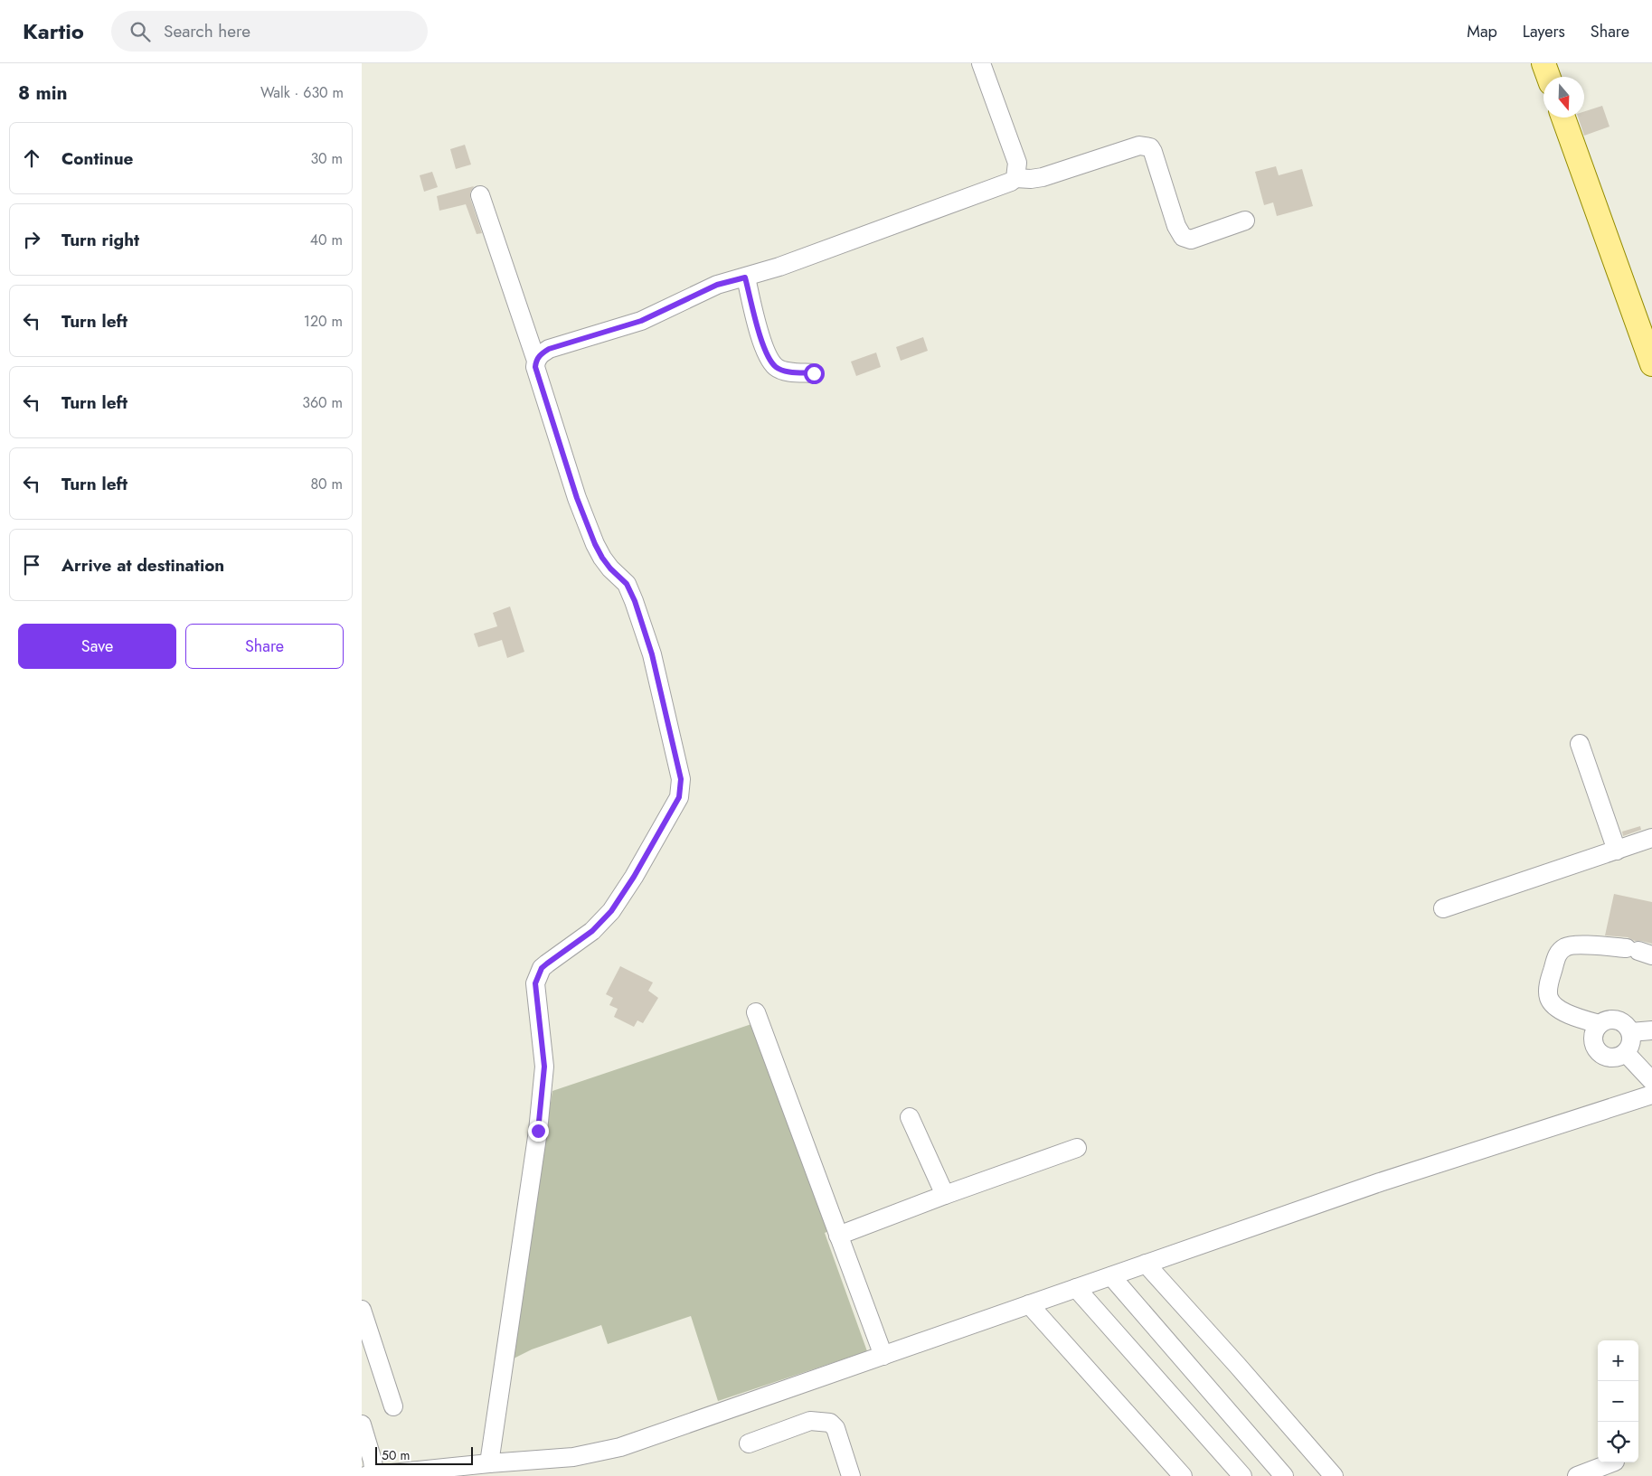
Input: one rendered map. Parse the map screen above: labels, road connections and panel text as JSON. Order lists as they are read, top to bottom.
{
  "scale_bar": "50 m",
  "north": "bottom",
  "page": {
    "header": "Kartio",
    "search": "Search here",
    "nav": ["Map", "Layers", "Share"],
    "heading": ["8 min", "Walk · 630 m"],
    "list": [
      ["Continue", "30 m"],
      ["Turn right", "40 m"],
      ["Turn left", "120 m"],
      ["Turn left", "360 m"],
      ["Turn left", "80 m"],
      "Arrive at destination"
    ],
    "buttons": ["Save", "Share"],
    "map_buttons": ["+", "−"],
    "scale": "50 m"
  }
}
